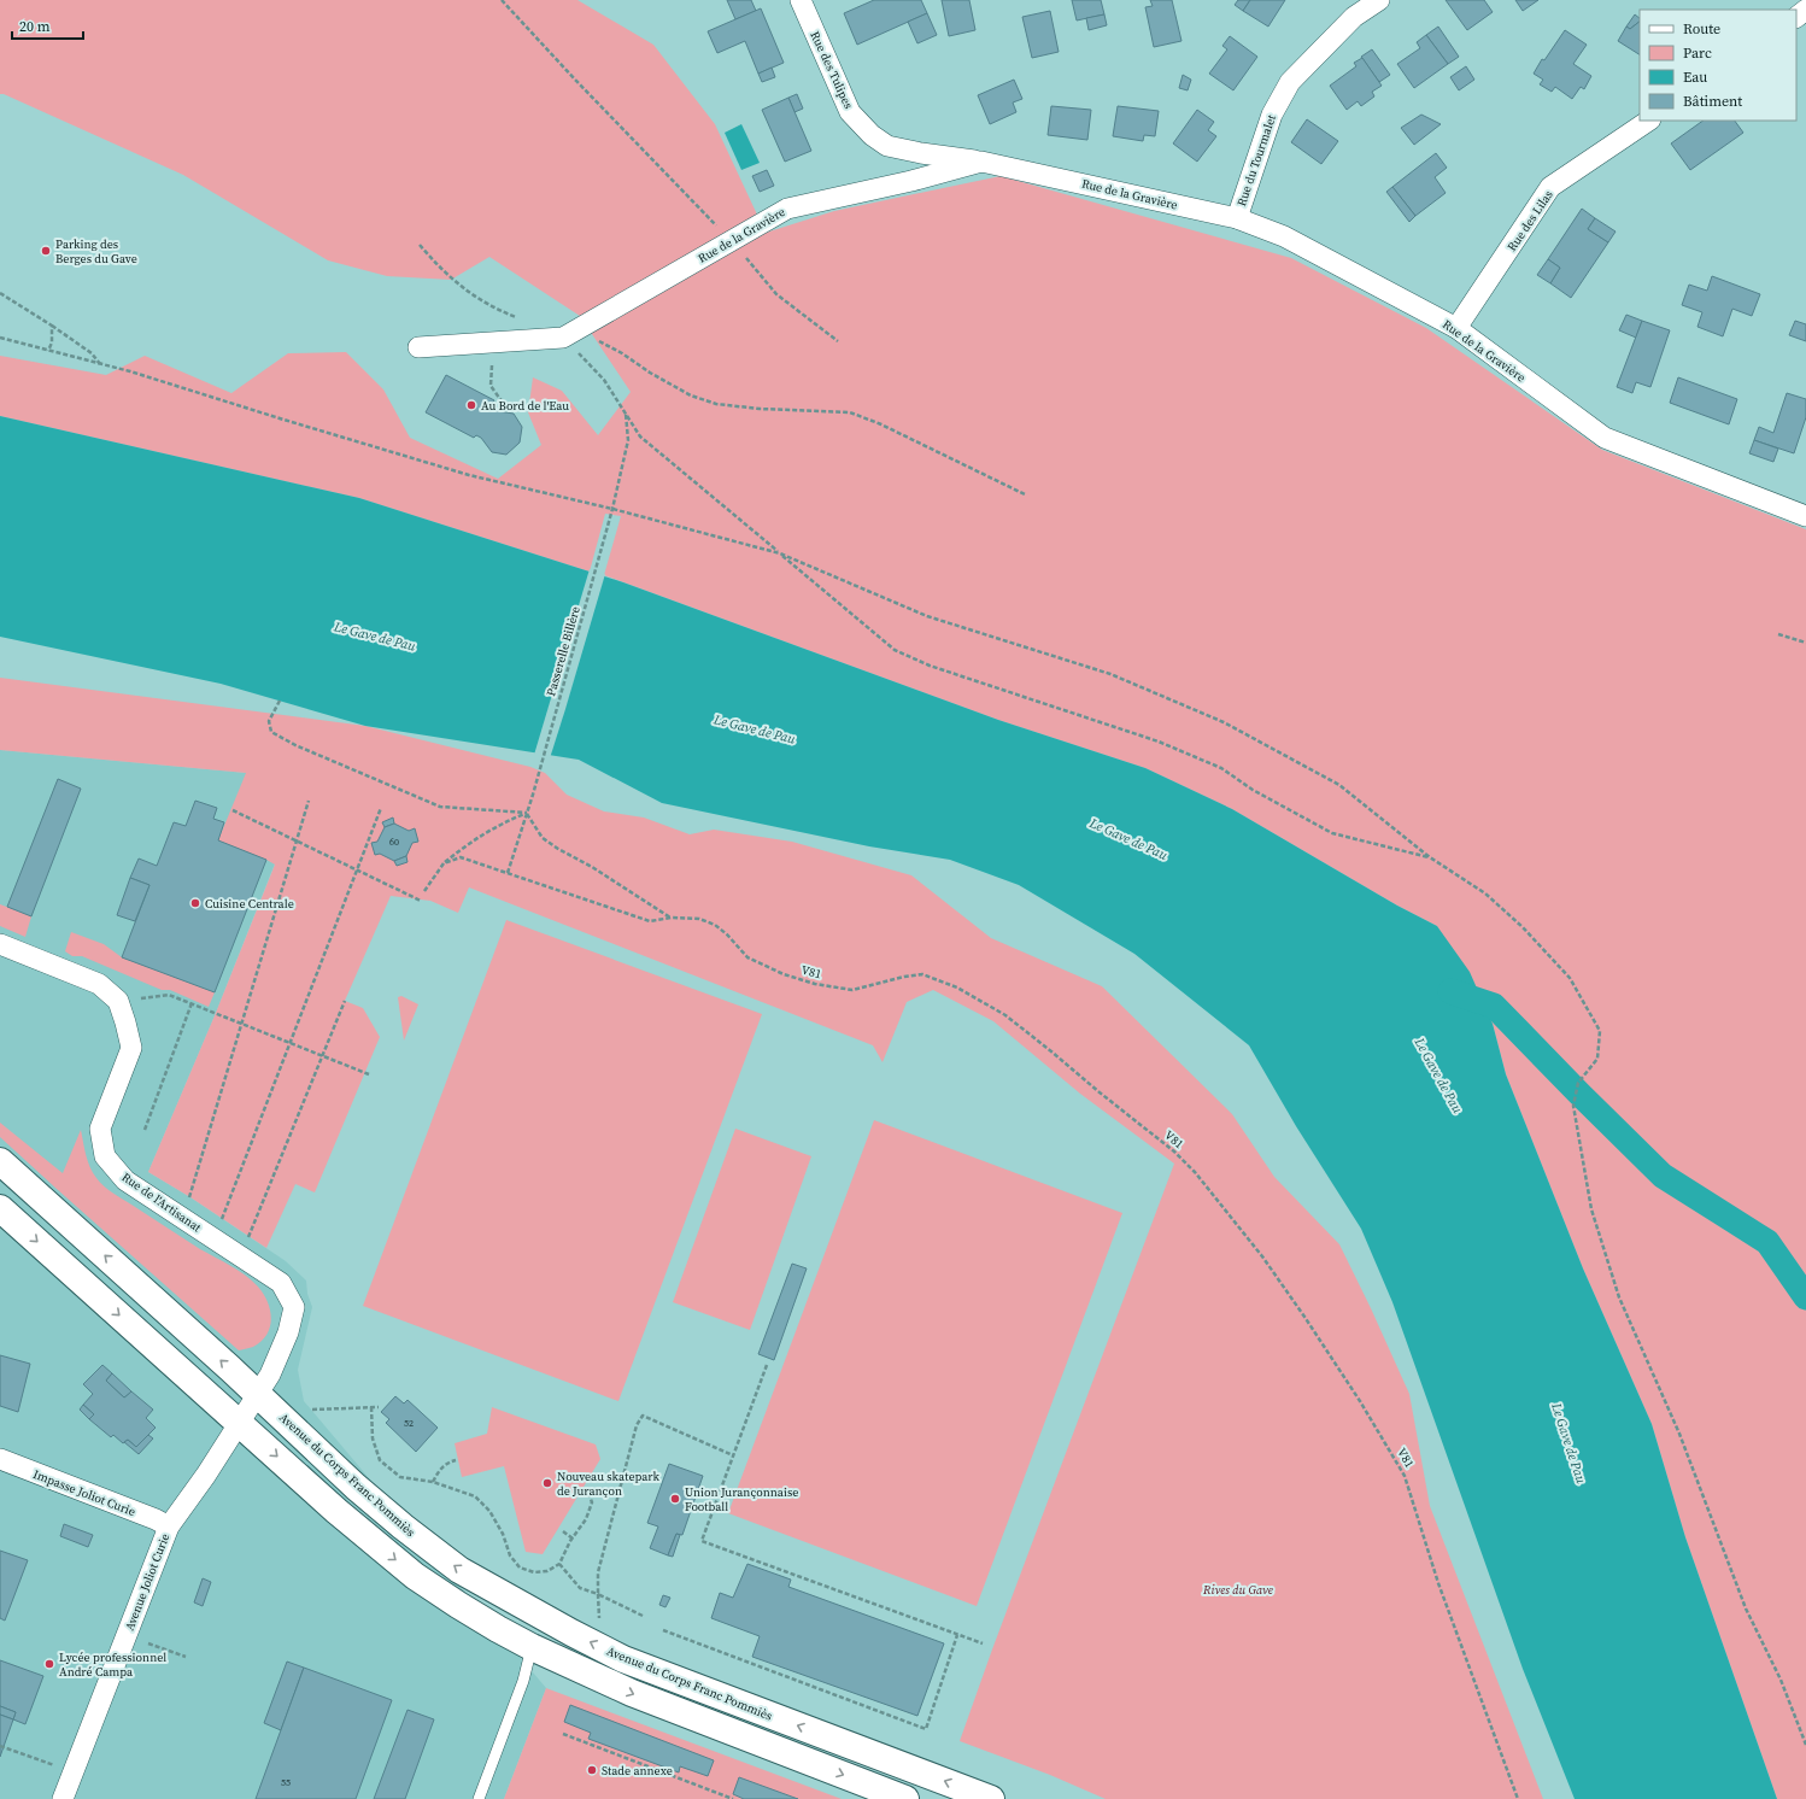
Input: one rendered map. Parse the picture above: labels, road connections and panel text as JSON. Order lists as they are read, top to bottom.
{
  "streets": {
    "main road": ["Avenue du Corps Franc Pommiès"],
    "street": [
      "Rue des Tulipes",
      "Rue du Tourmalet",
      "Rue de la Gravière",
      "Rue des Lilas",
      "Rue de l'Artisanat",
      "Impasse Joliot Curie",
      "Avenue Joliot Curie"
    ],
    "path": ["Passerelle Billère", "V81"]
  },
  "crossings": [
    ["Rue des Tulipes", "Rue de la Gravière"],
    ["Rue du Tourmalet", "Rue de la Gravière"],
    ["Rue de la Gravière", "Rue des Lilas"],
    ["Passerelle Billère", "V81"],
    ["Rue de l'Artisanat", "Avenue du Corps Franc Pommiès"],
    ["Rue de l'Artisanat", "Avenue Joliot Curie"],
    ["Avenue du Corps Franc Pommiès", "Avenue Joliot Curie"],
    ["Impasse Joliot Curie", "Avenue Joliot Curie"]
  ],
  "water": ["Le Gave de Pau"],
  "parks": ["Rives du Gave"],
  "places": [
    "Parking des Berges du Gave",
    "Au Bord de l'Eau",
    "Cuisine Centrale",
    "Nouveau skatepark de Jurançon",
    "Union Jurançonnaise Football",
    "Lycée professionnel André Campa",
    "Stade annexe"
  ],
  "house_numbers": ["60", "52", "55"],
  "legend": [
    "Route",
    "Parc",
    "Eau",
    "Bâtiment"
  ],
  "scale_bar": "20 m"
}
